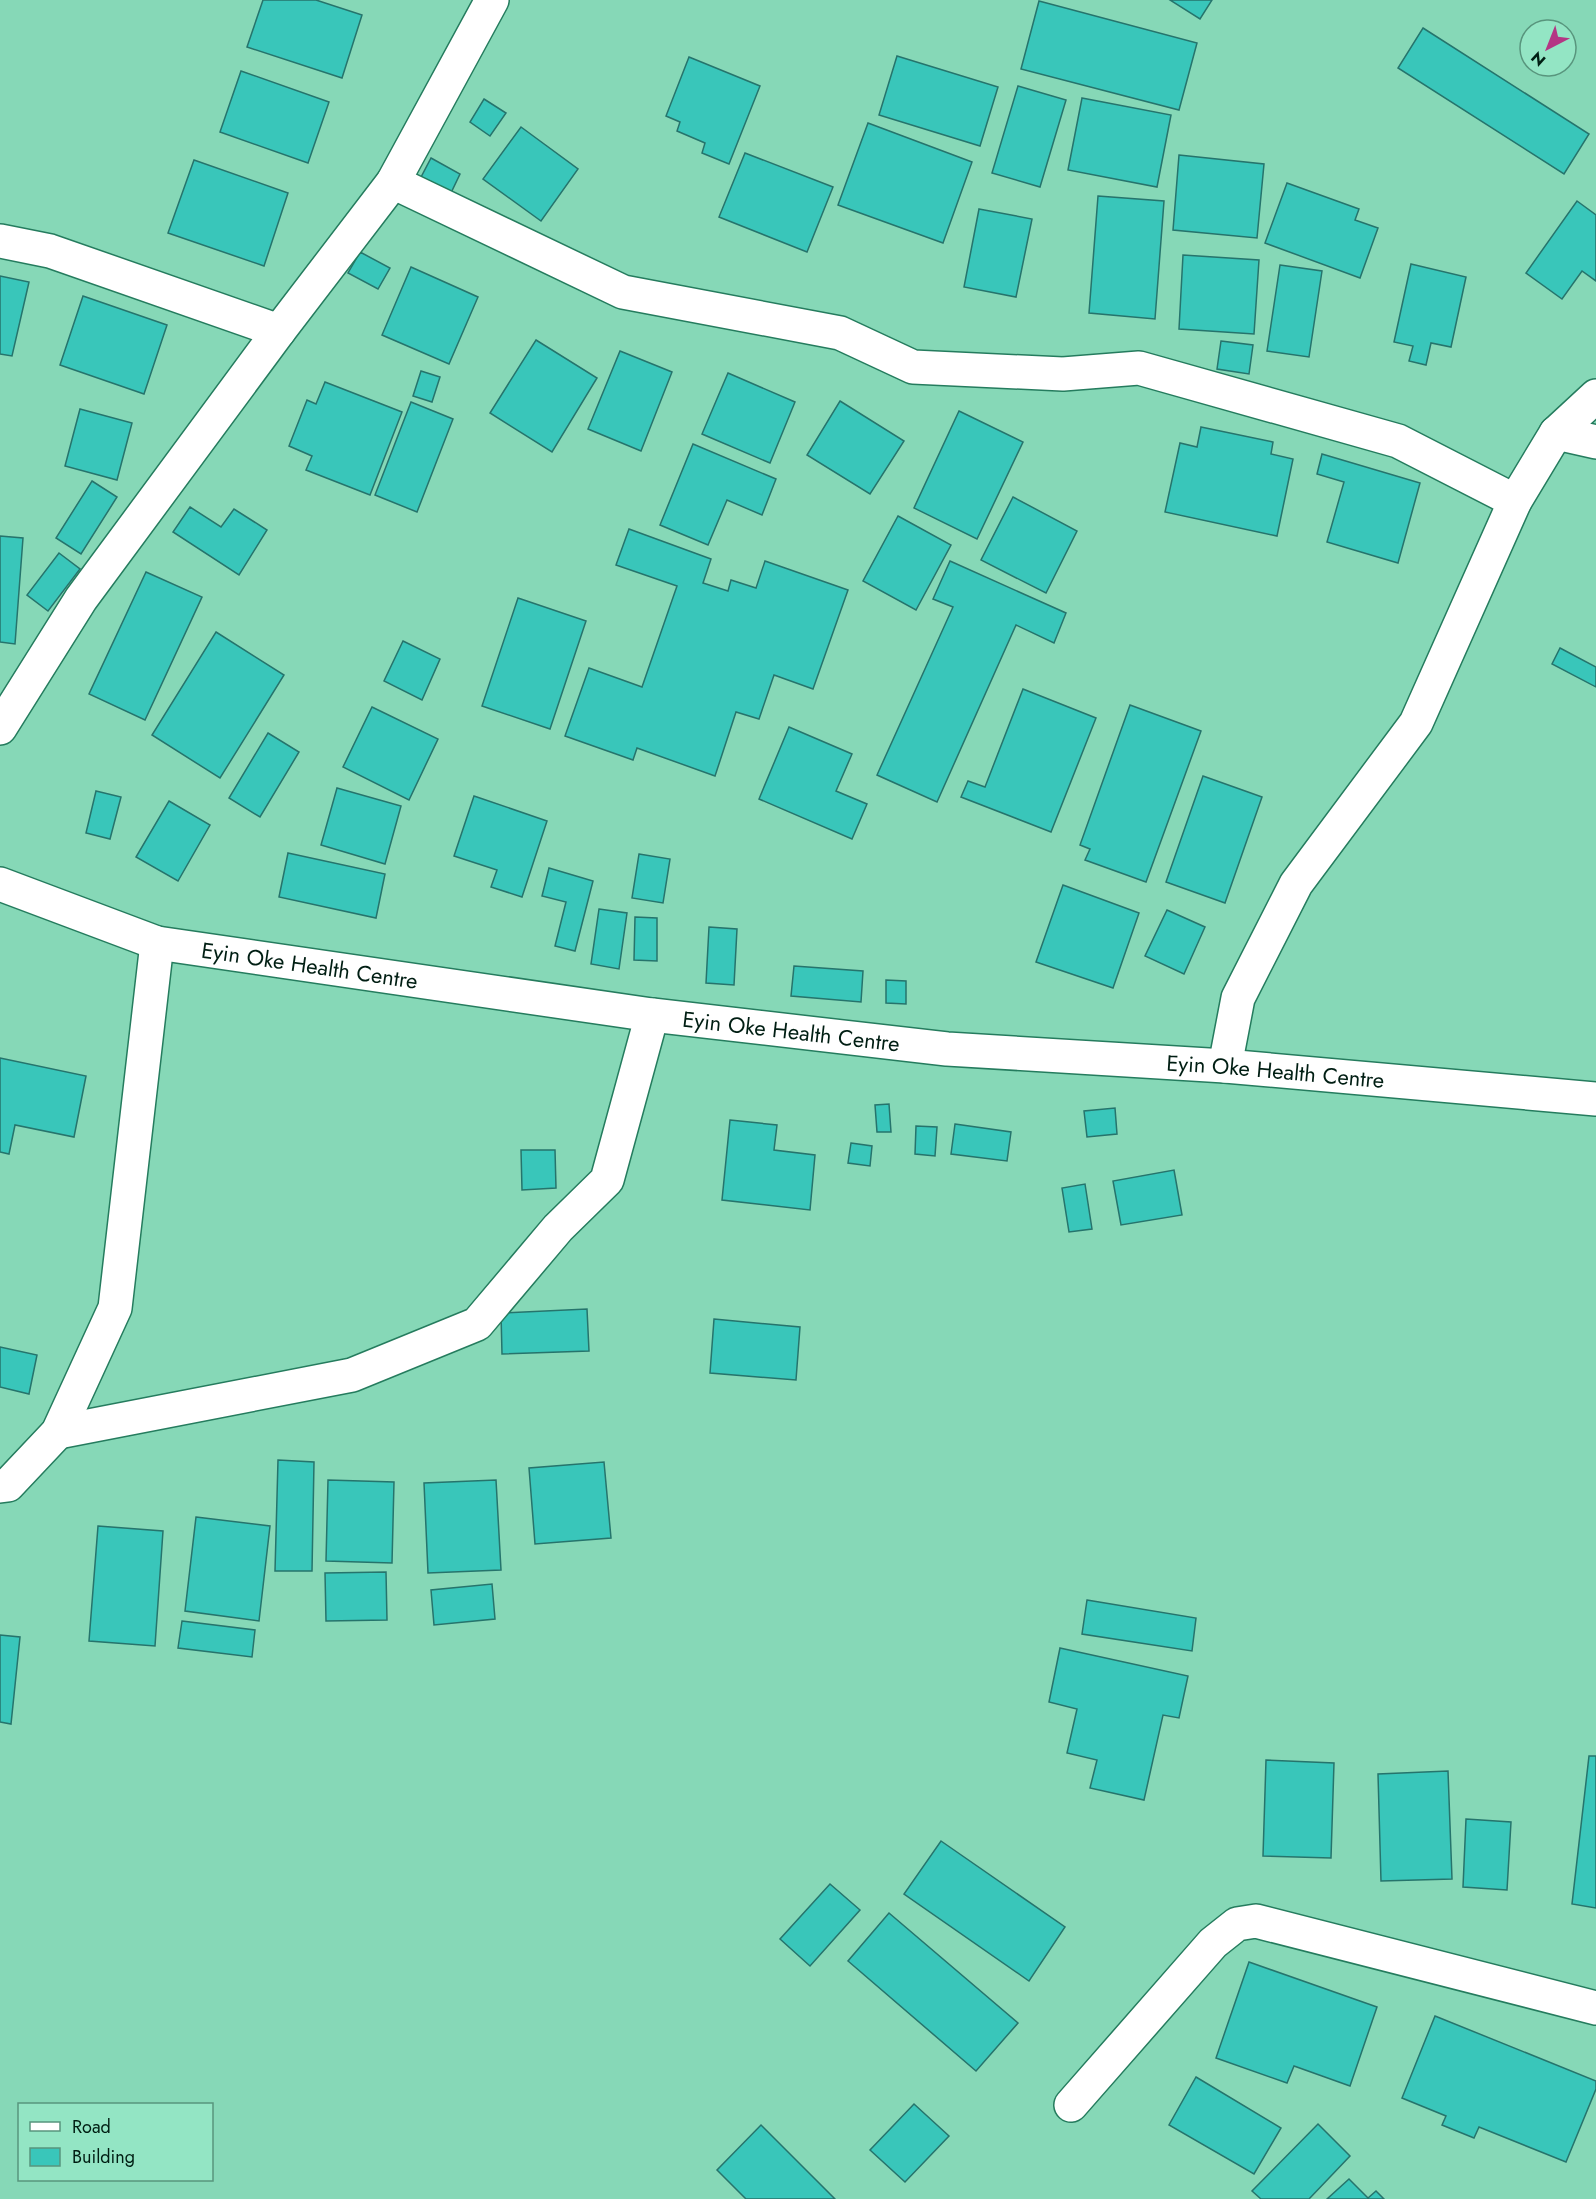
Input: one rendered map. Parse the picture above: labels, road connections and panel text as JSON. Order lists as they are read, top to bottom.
{
  "streets": {
    "street": ["Eyin Oke Health Centre"]
  },
  "legend": ["Road", "Building"],
  "north": "bottom left"
}
